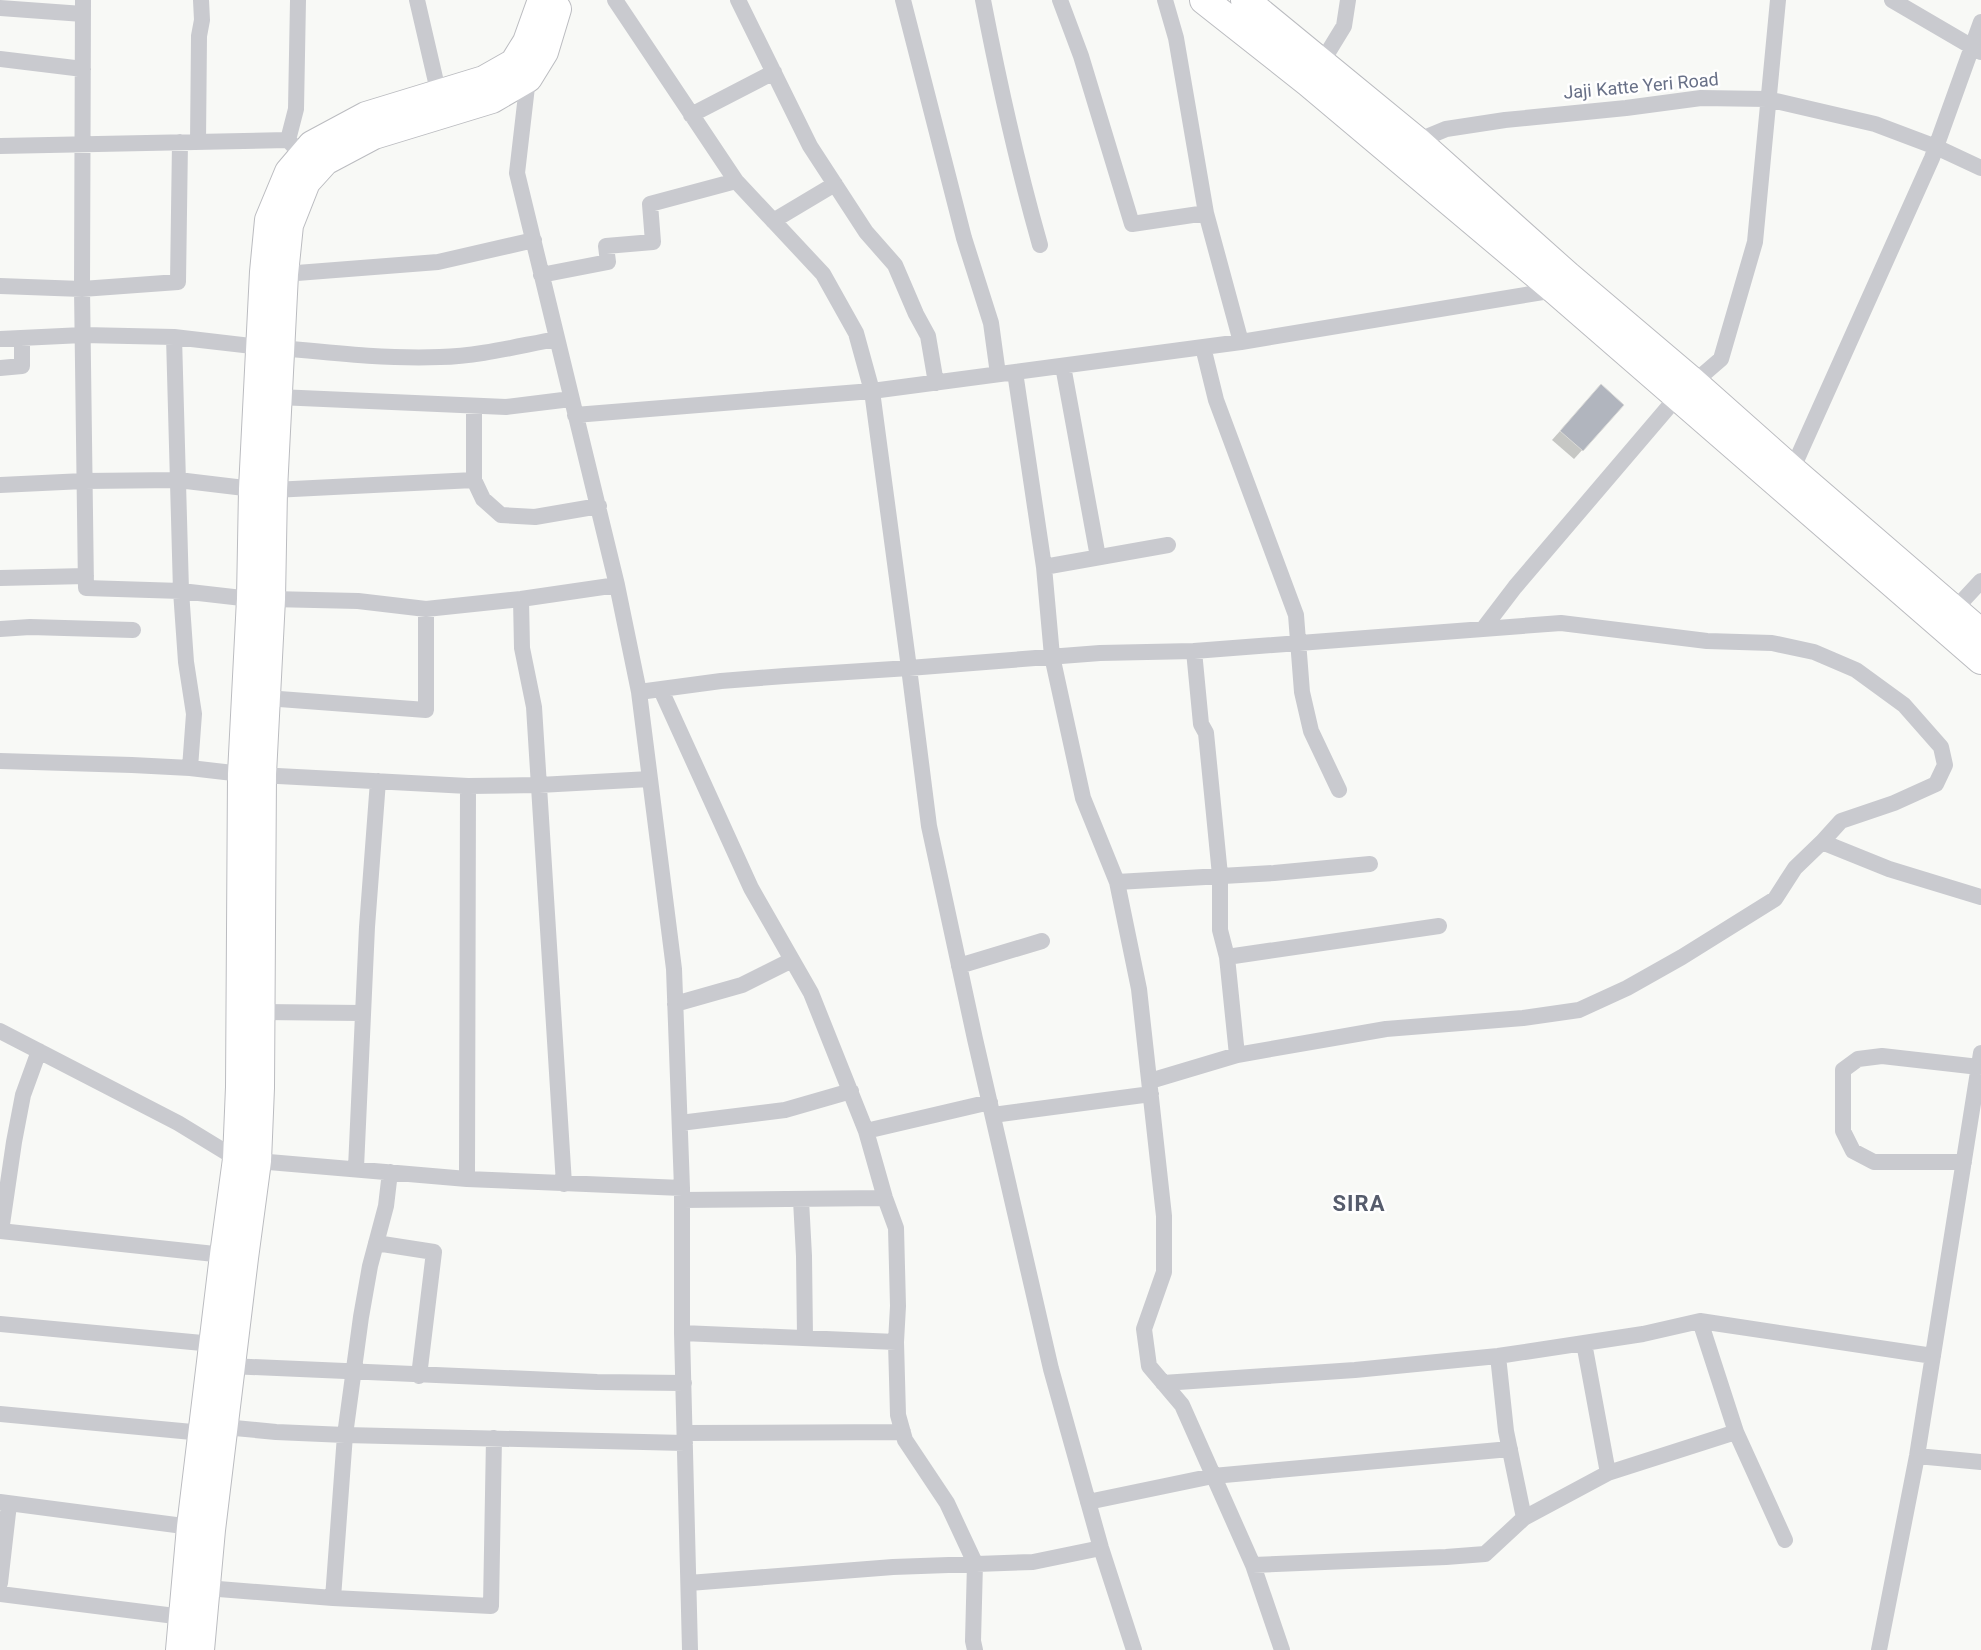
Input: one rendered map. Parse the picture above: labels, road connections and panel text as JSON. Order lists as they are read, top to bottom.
{
  "streets": {
    "street": ["Jaji Katte Yeri Road"]
  },
  "districts": ["SIRA"]
}
